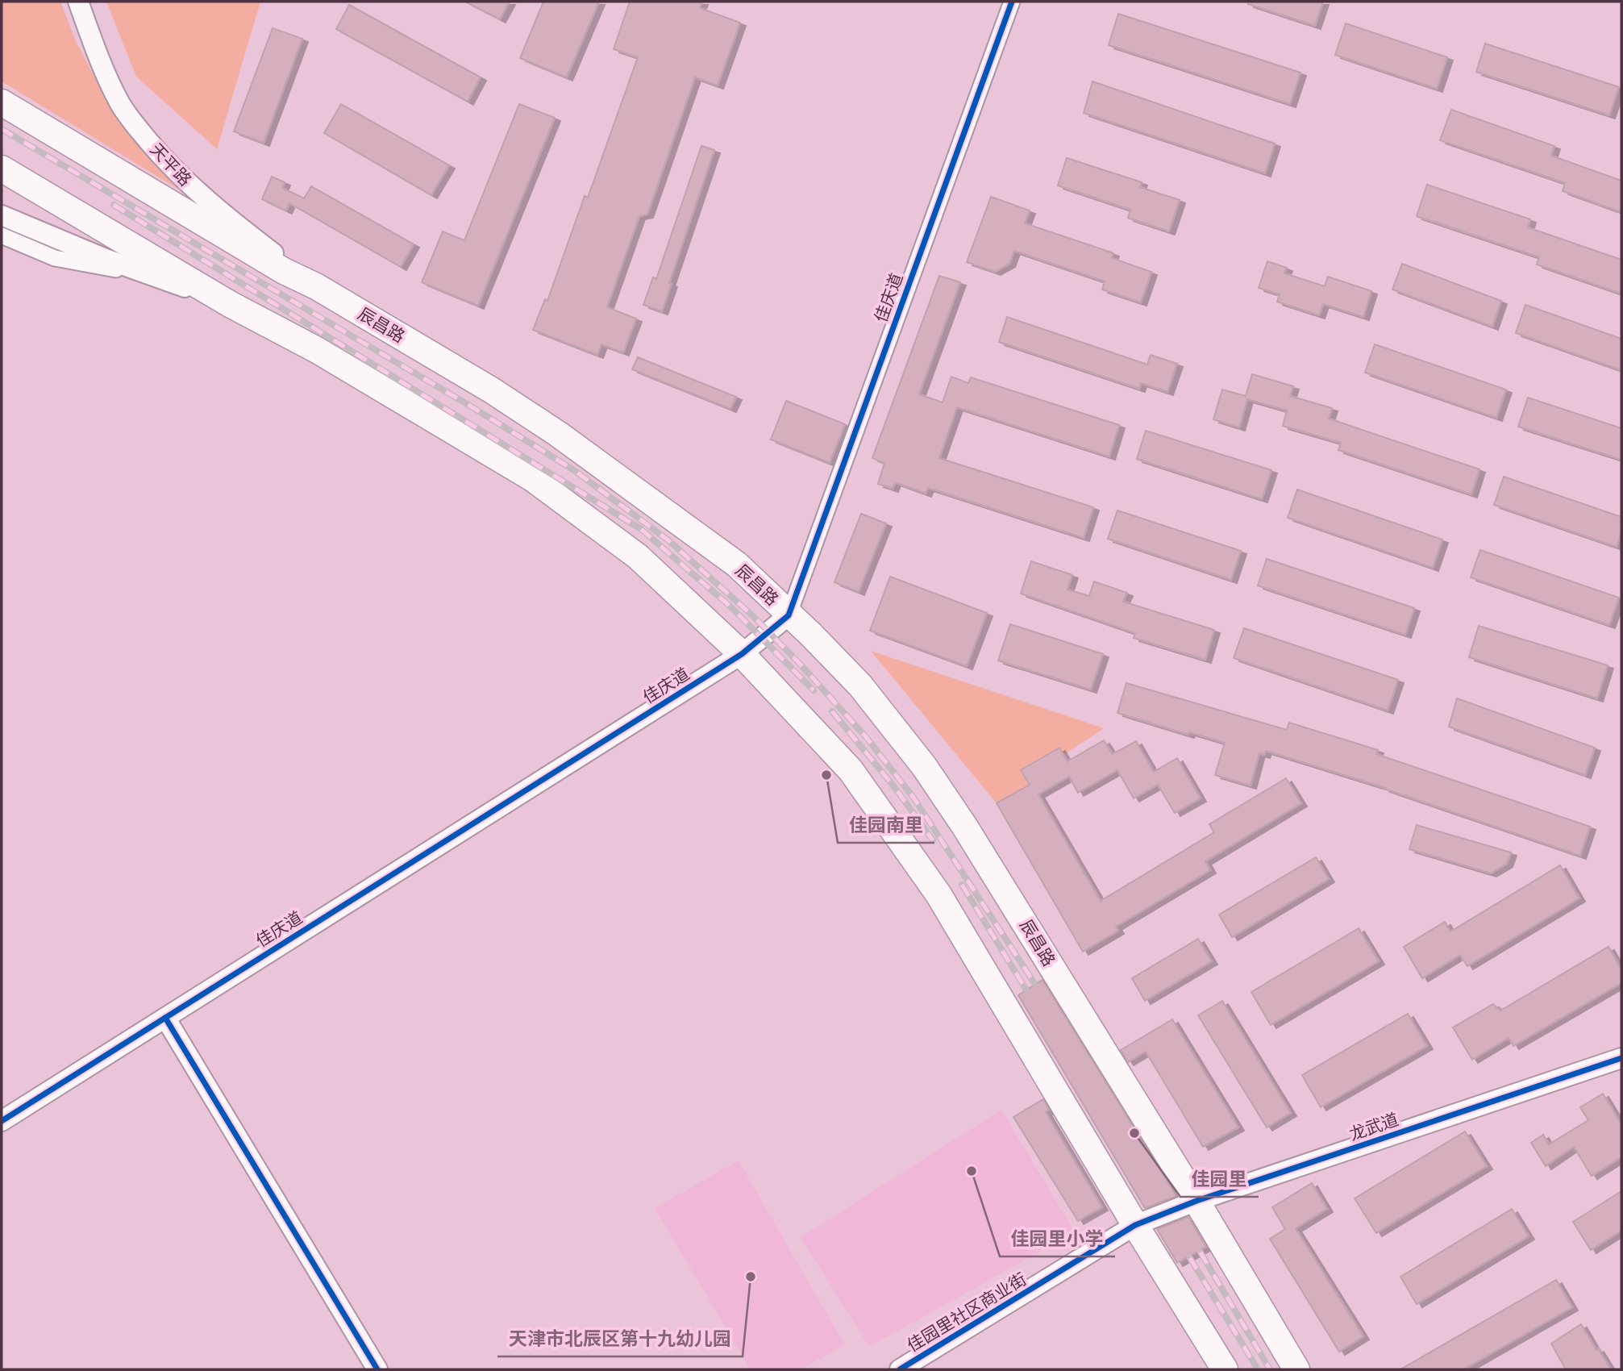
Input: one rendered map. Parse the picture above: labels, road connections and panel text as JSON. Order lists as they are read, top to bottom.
{
  "streets": {
    "main road": ["辰昌路"],
    "street": [
      "天平路",
      "佳庆道",
      "龙武道",
      "佳园里社区商业街"
    ]
  },
  "crossings": [
    ["天平路", "辰昌路"],
    ["佳庆道", "辰昌路"],
    ["辰昌路", "龙武道"],
    ["龙武道", "佳园里社区商业街"]
  ],
  "places": [
    "佳园南里",
    "佳园里",
    "佳园里小学",
    "天津市北辰区第十九幼儿园"
  ]
}
